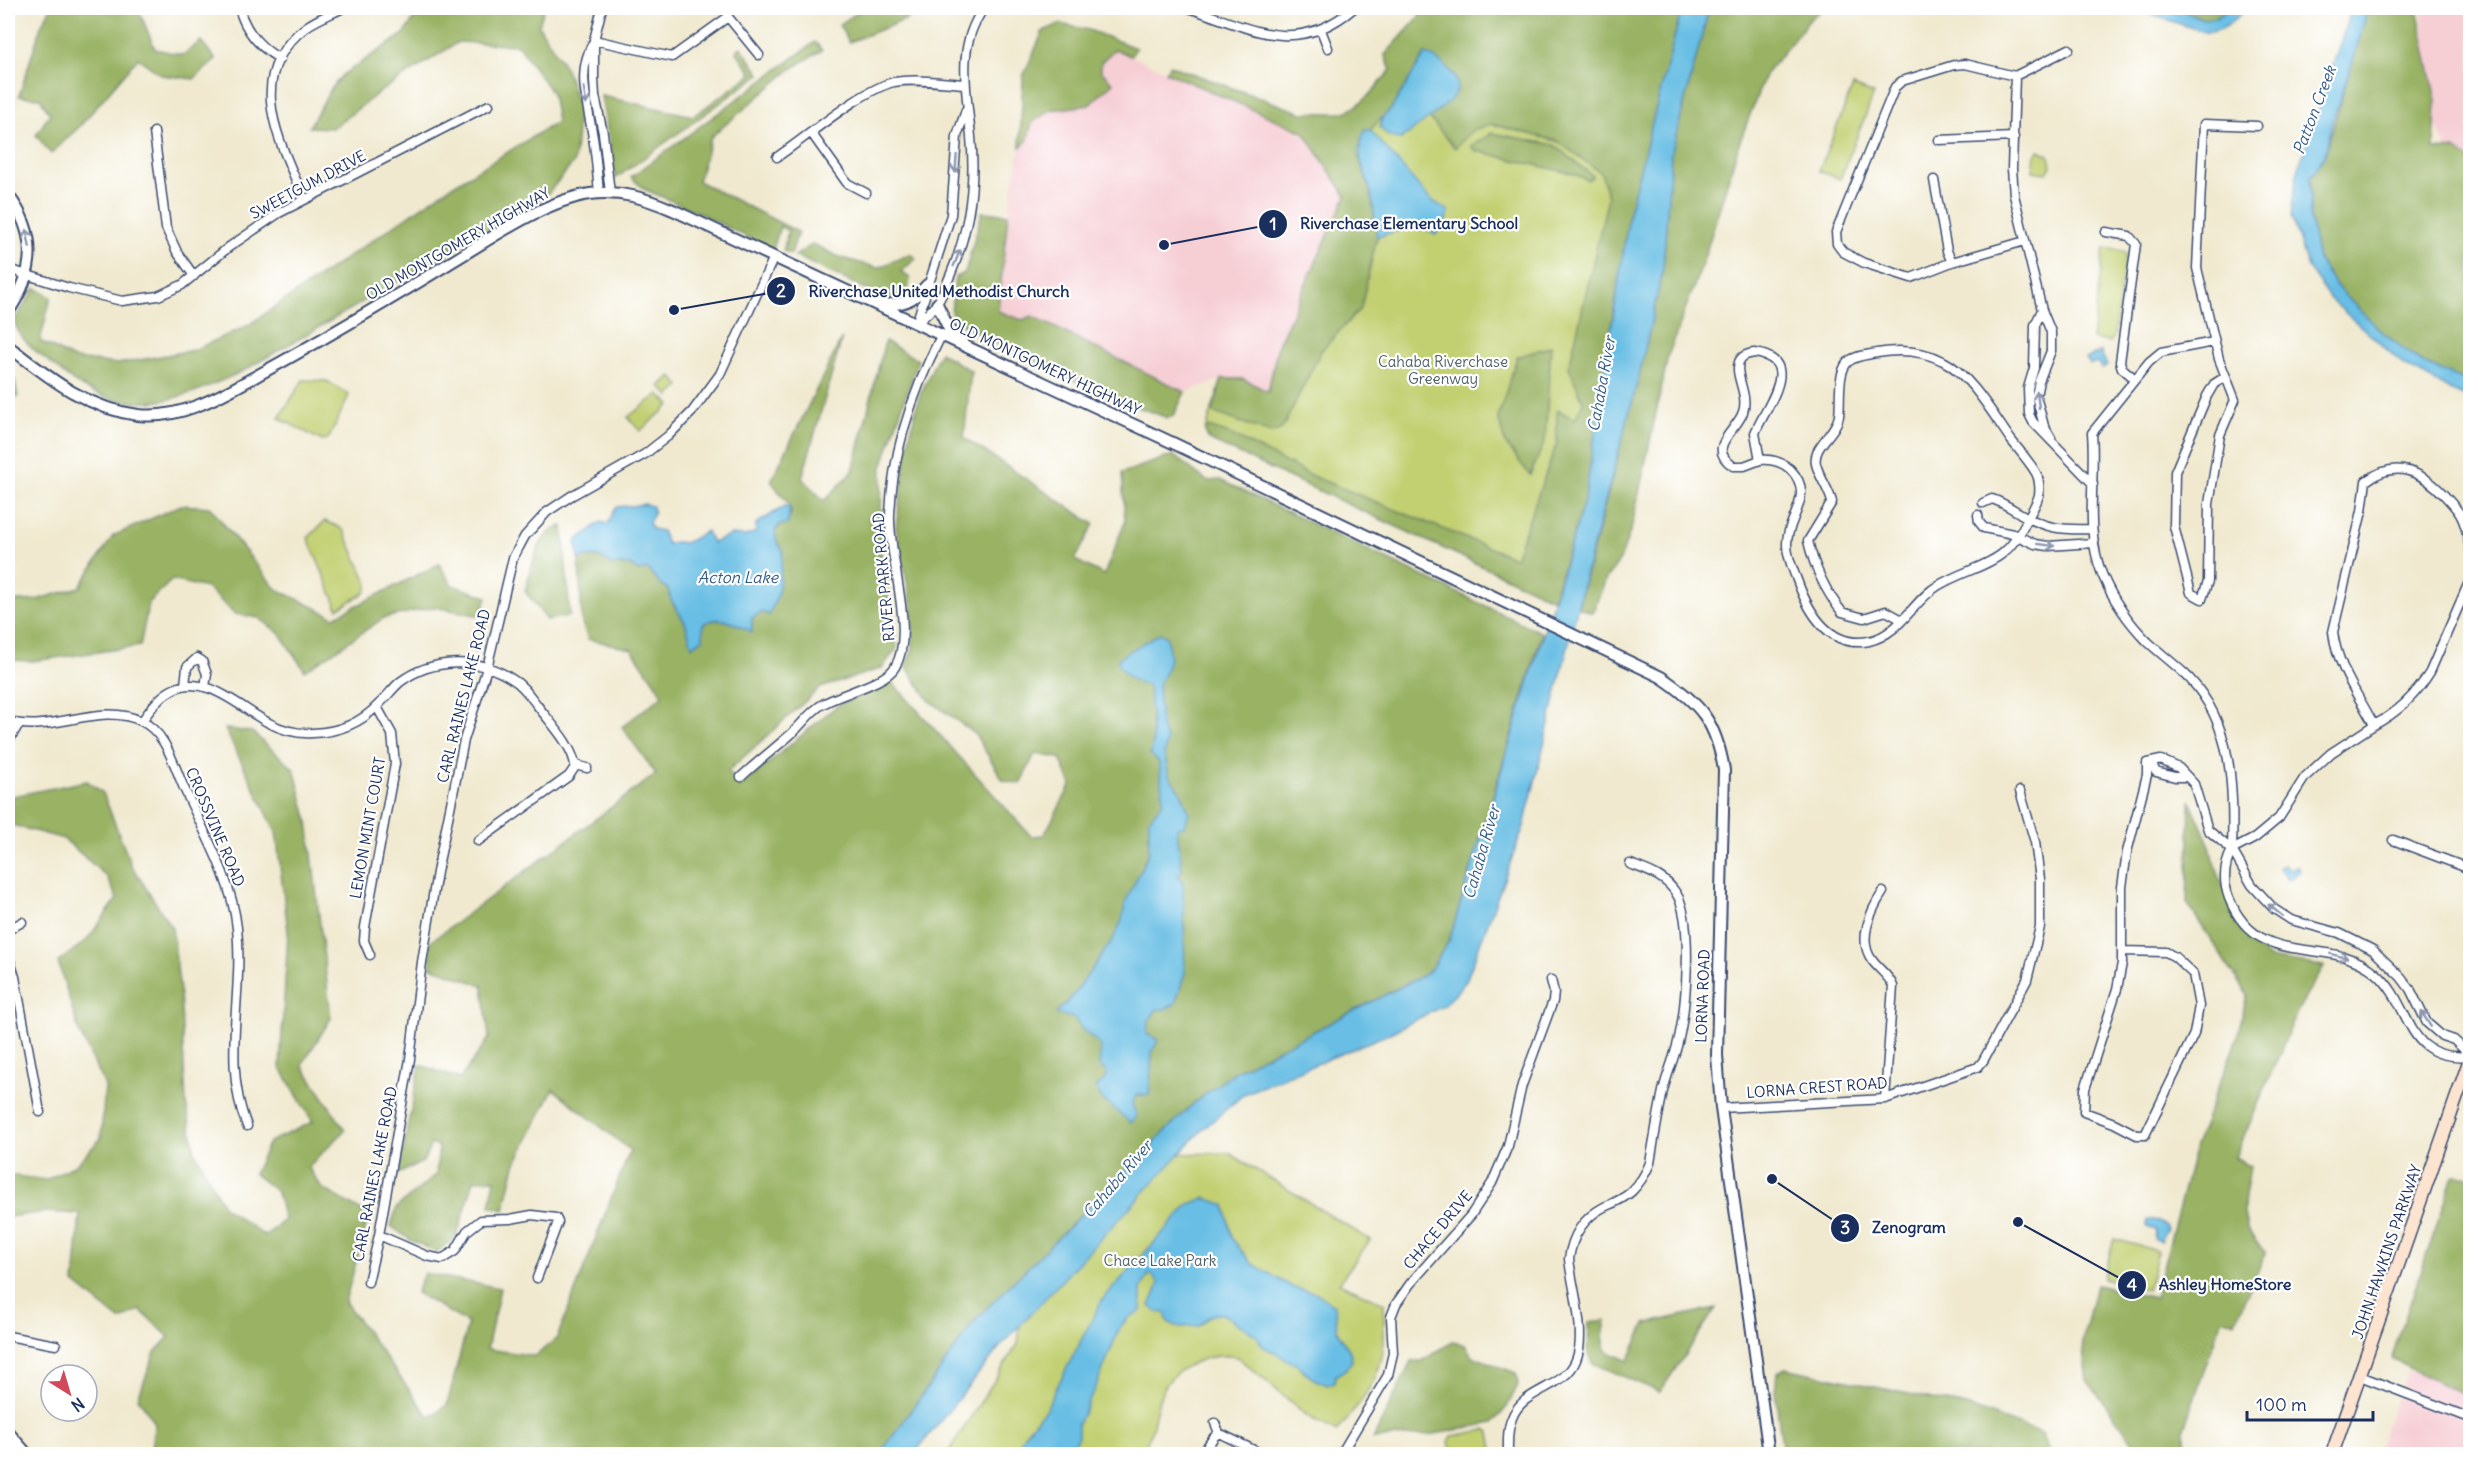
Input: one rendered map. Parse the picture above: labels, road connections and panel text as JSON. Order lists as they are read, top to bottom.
{
  "streets": {
    "main road": ["JOHN HAWKINS PARKWAY"],
    "street": [
      "SWEETGUM DRIVE",
      "OLD MONTGOMERY HIGHWAY",
      "RIVER PARK ROAD",
      "CARL RAINES LAKE ROAD",
      "CROSSVINE ROAD",
      "LEMON MINT COURT",
      "LORNA ROAD",
      "LORNA CREST ROAD",
      "CHACE DRIVE"
    ]
  },
  "crossings": [
    ["OLD MONTGOMERY HIGHWAY", "RIVER PARK ROAD"],
    ["OLD MONTGOMERY HIGHWAY", "CARL RAINES LAKE ROAD"],
    ["OLD MONTGOMERY HIGHWAY", "LORNA ROAD"],
    ["LORNA ROAD", "LORNA CREST ROAD"]
  ],
  "water": ["Patton Creek", "Cahaba River", "Acton Lake"],
  "parks": ["Cahaba Riverchase Greenway", "Chace Lake Park"],
  "places": [
    "Riverchase Elementary School",
    "Riverchase United Methodist Church",
    "Zenogram",
    "Ashley HomeStore"
  ],
  "scale_bar": "100 m",
  "north": "bottom right"
}
